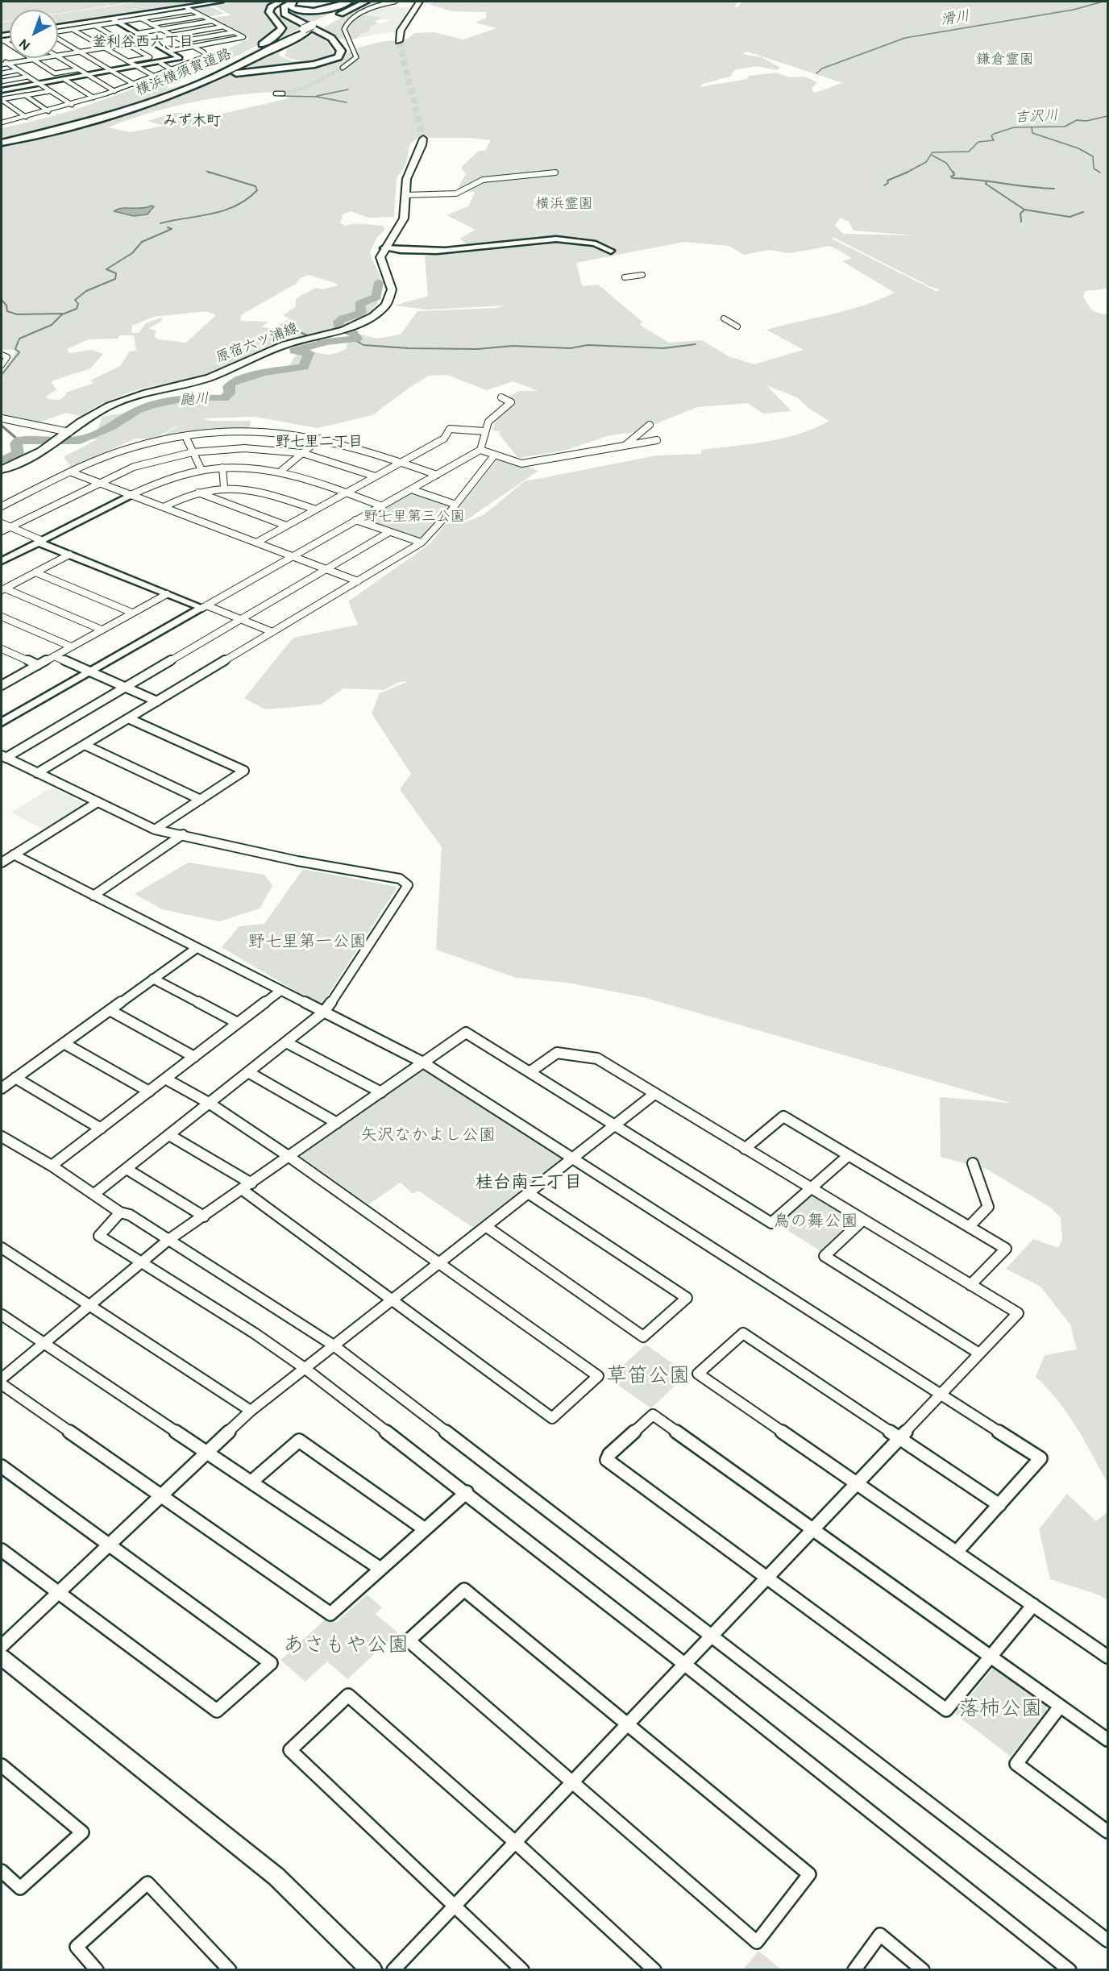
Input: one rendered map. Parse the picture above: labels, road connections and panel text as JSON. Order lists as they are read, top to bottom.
{
  "streets": {
    "highway": ["横浜横須賀道路"],
    "main road": ["原宿六ツ浦線"]
  },
  "districts": [
    "釜利谷西六丁目",
    "みず木町",
    "野七里二丁目",
    "桂台南二丁目"
  ],
  "water": ["滑川", "吉沢川", "鼬川"],
  "parks": [
    "鎌倉霊園",
    "横浜霊園",
    "野七里第三公園",
    "野七里第一公園",
    "矢沢なかよし公園",
    "鳥の舞公園",
    "草笛公園",
    "あさもや公園",
    "落柿公園"
  ],
  "north": "bottom left"
}
